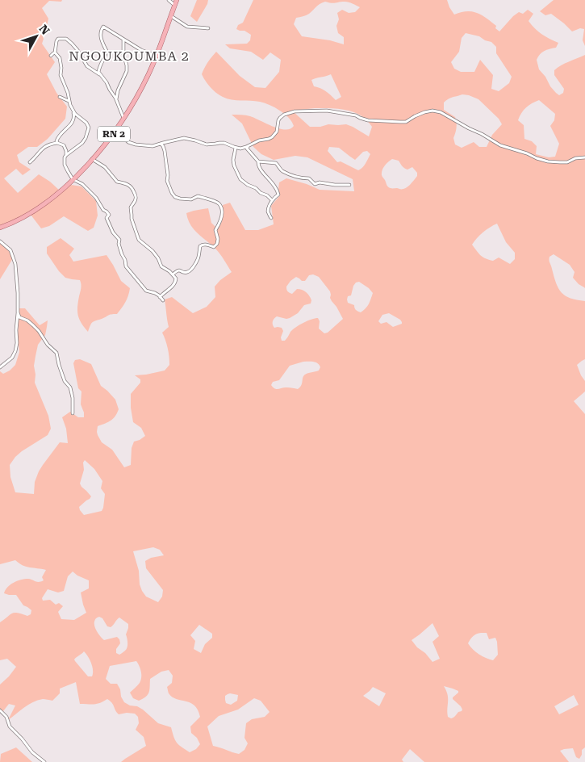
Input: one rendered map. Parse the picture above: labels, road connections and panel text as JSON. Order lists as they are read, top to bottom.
{
  "streets": {
    "main road": ["RN 2"]
  },
  "districts": ["NGOUKOUMBA 2"],
  "north": "top right"
}
